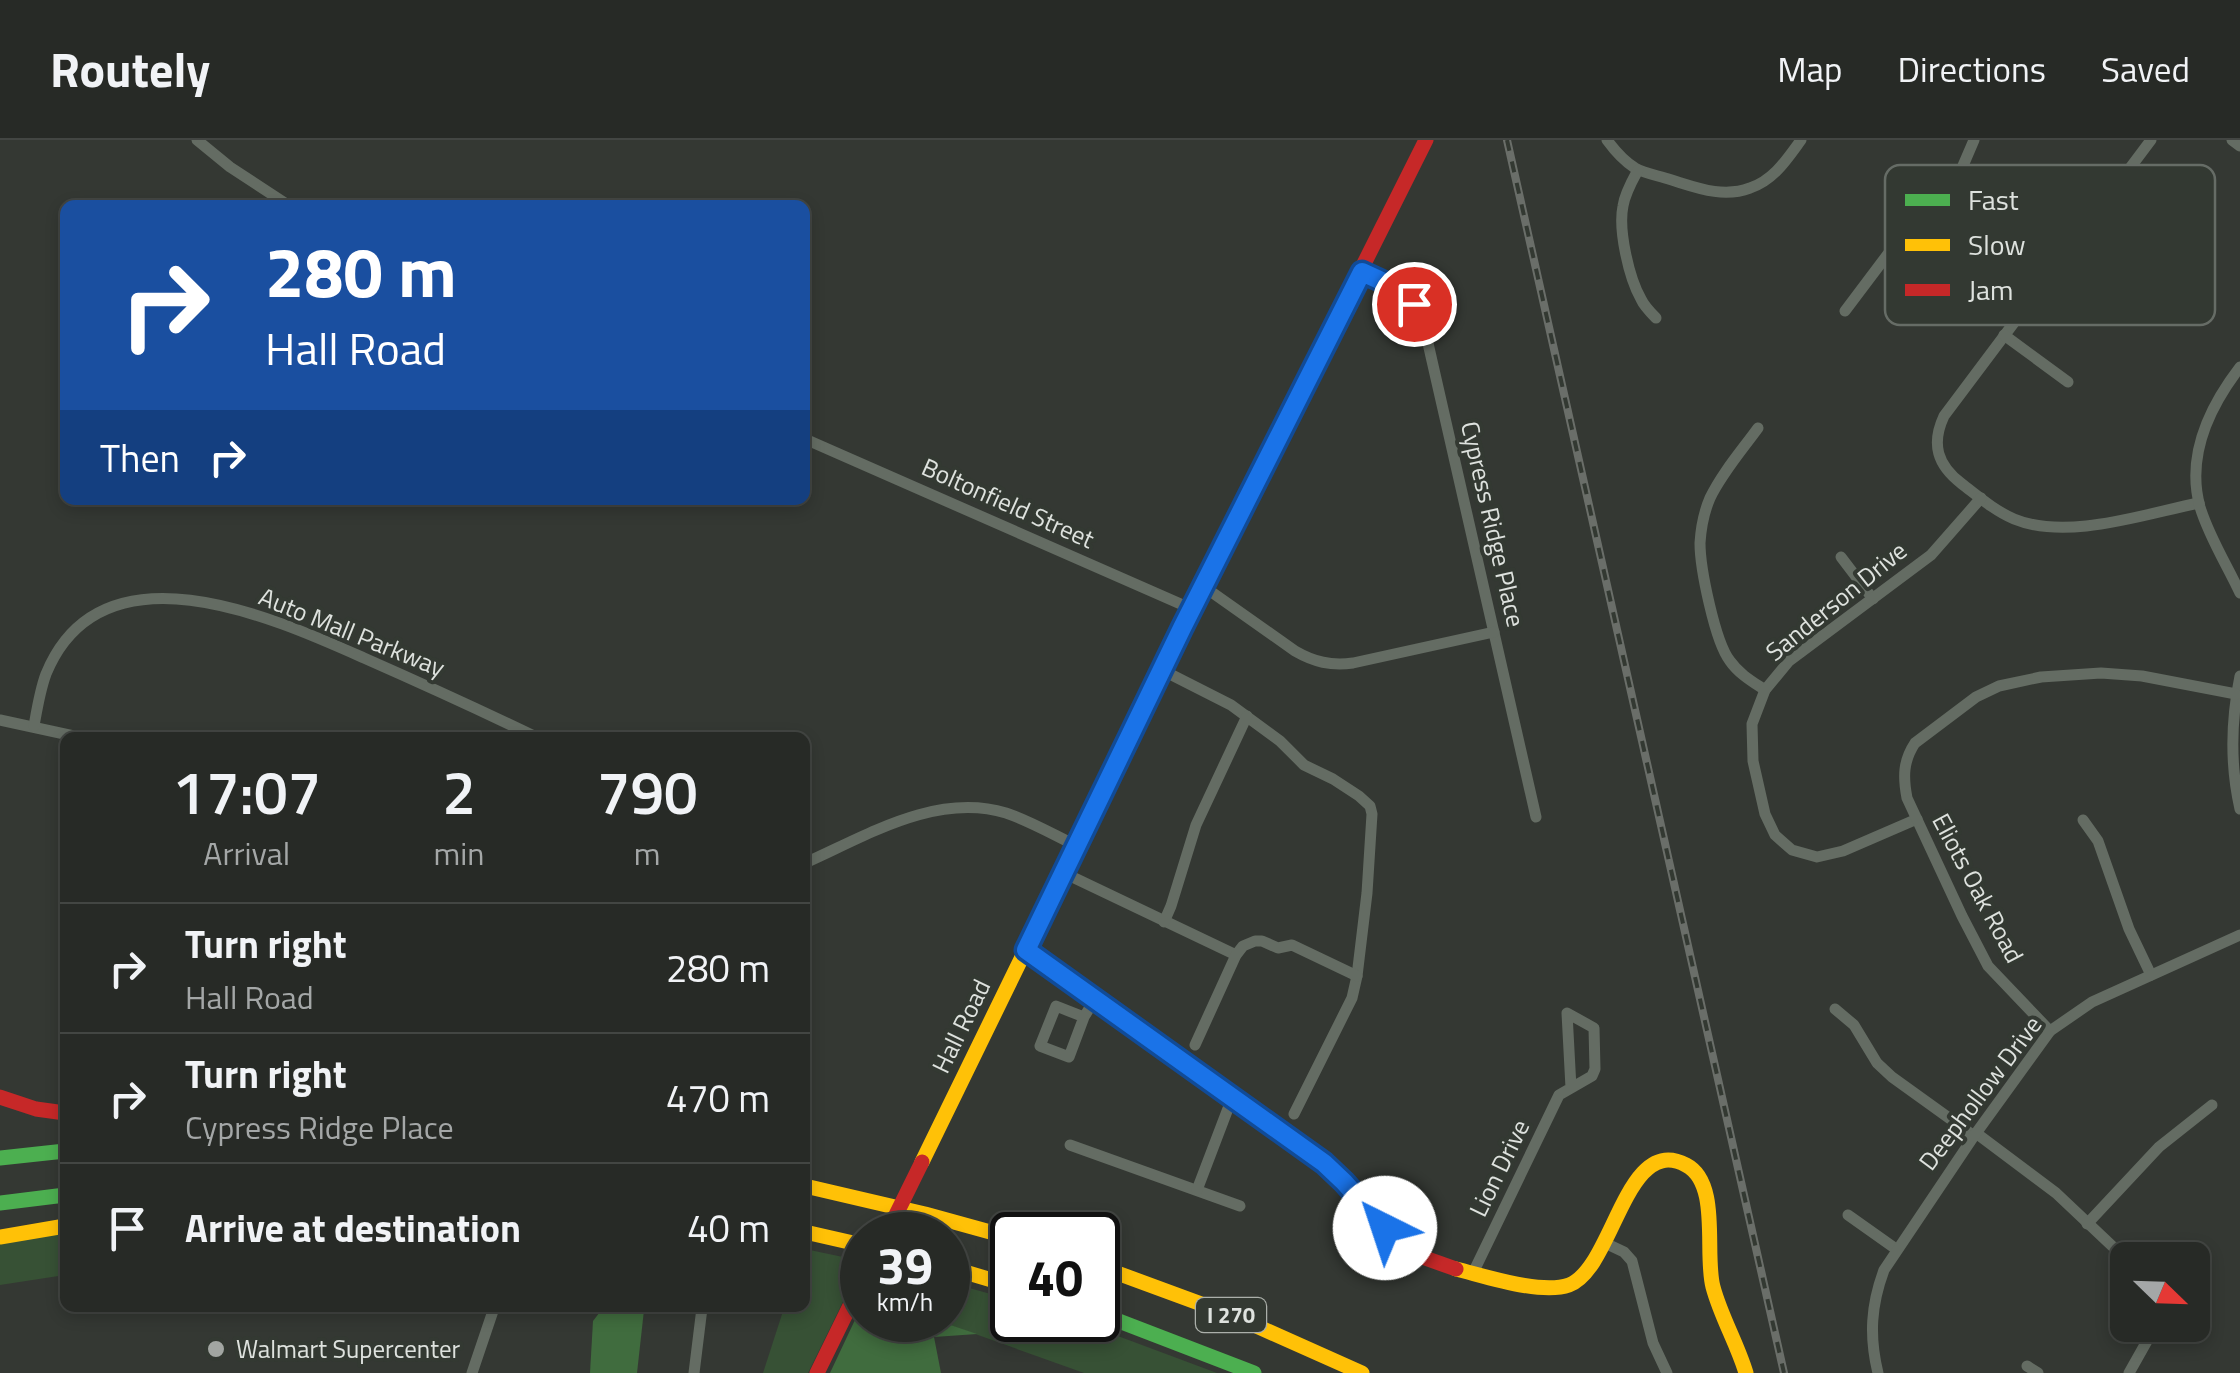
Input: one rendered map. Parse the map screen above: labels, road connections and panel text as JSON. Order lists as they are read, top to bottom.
{
  "streets": {
    "main road": ["Hall Road", "I 270"],
    "street": [
      "Boltonfield Street",
      "Cypress Ridge Place",
      "Sanderson Drive",
      "Auto Mall Parkway",
      "Eliots Oak Road",
      "Deephollow Drive",
      "Lion Drive"
    ]
  },
  "crossings": [
    ["Boltonfield Street", "Hall Road"],
    ["Cypress Ridge Place", "Hall Road"],
    ["Sanderson Drive", "Eliots Oak Road"],
    ["Eliots Oak Road", "Deephollow Drive"]
  ],
  "places": ["Walmart Supercenter"],
  "legend": ["Fast", "Slow", "Jam"],
  "north": "bottom right",
  "page": {
    "header": "Routely",
    "nav": ["Map", "Directions", "Saved"],
    "turn": ["280 m", "Hall Road"],
    "then": "Then",
    "eta": [
      "17:07",
      "Arrival",
      "2",
      "min",
      "790",
      "m"
    ],
    "list": [
      {
        "name": "Turn right",
        "note": "Hall Road",
        "value": "280 m"
      },
      {
        "name": "Turn right",
        "note": "Cypress Ridge Place",
        "value": "470 m"
      },
      {
        "name": "Arrive at destination",
        "value": "40 m"
      }
    ],
    "speed": "39 km/h",
    "limit": "40"
  }
}
